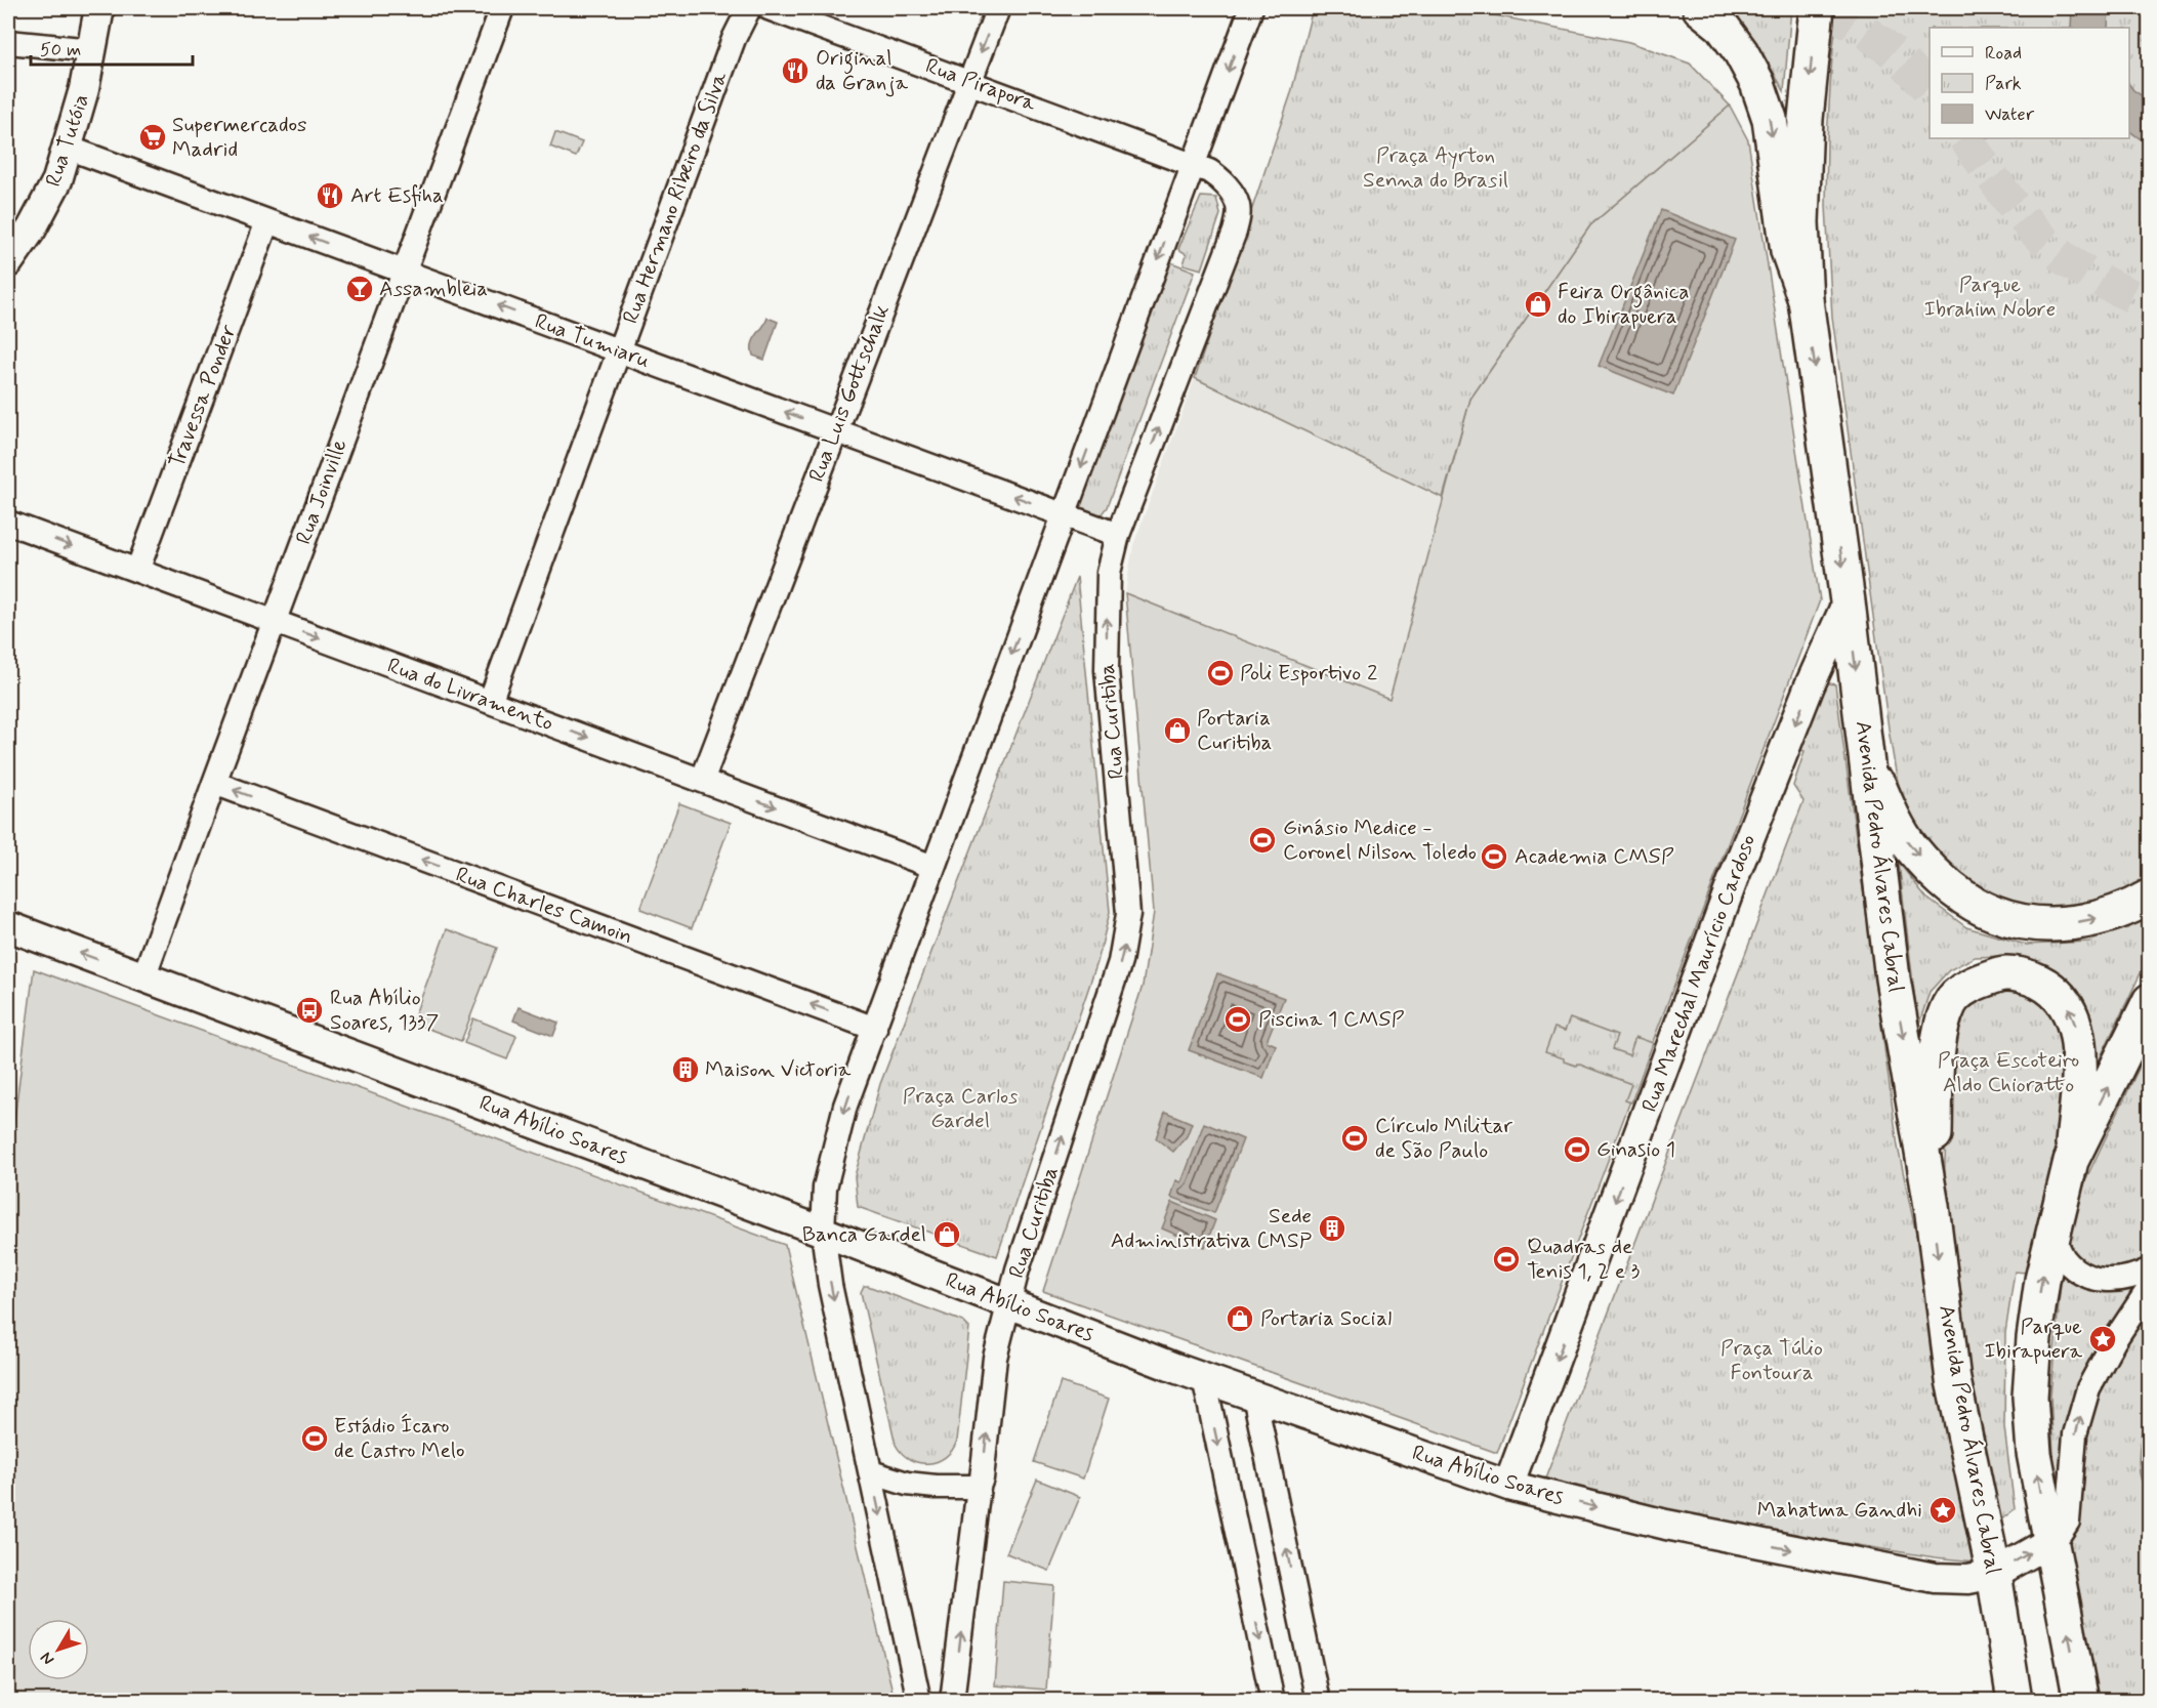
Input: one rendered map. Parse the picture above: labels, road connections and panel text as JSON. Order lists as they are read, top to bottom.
{
  "streets": {
    "main road": ["Avenida Pedro Álvares Cabral"],
    "street": [
      "Rua Pirapora",
      "Rua Tutóia",
      "Rua Hermano Ribeiro da Silva",
      "Rua Tumiaru",
      "Rua Luis Gottschalk",
      "Travessa Ponder",
      "Rua Joinville",
      "Rua do Livramento",
      "Rua Curitiba",
      "Rua Charles Camoin",
      "Rua Marechal Maurício Cardoso",
      "Rua Abílio Soares"
    ]
  },
  "crossings": [
    ["Rua Pirapora", "Rua Luis Gottschalk"],
    ["Rua Pirapora", "Rua Curitiba"],
    ["Rua Tutóia", "Rua Tumiaru"],
    ["Rua Hermano Ribeiro da Silva", "Rua Tumiaru"],
    ["Rua Hermano Ribeiro da Silva", "Rua do Livramento"],
    ["Rua Tumiaru", "Rua Luis Gottschalk"],
    ["Rua Tumiaru", "Travessa Ponder"],
    ["Rua Tumiaru", "Rua Joinville"],
    ["Rua Tumiaru", "Rua Curitiba"],
    ["Rua Luis Gottschalk", "Rua do Livramento"],
    ["Travessa Ponder", "Rua do Livramento"],
    ["Rua Joinville", "Rua do Livramento"],
    ["Rua Joinville", "Rua Charles Camoin"],
    ["Rua Joinville", "Rua Abílio Soares"],
    ["Rua Curitiba", "Rua Abílio Soares"],
    ["Avenida Pedro Álvares Cabral", "Rua Marechal Maurício Cardoso"],
    ["Avenida Pedro Álvares Cabral", "Rua Abílio Soares"],
    ["Rua Marechal Maurício Cardoso", "Rua Abílio Soares"]
  ],
  "one_way": [
    "Rua Tumiaru",
    "Rua do Livramento",
    "Rua Charles Camoin",
    "Rua Marechal Maurício Cardoso"
  ],
  "parks": [
    "Praça Ayrton Senna do Brasil",
    "Parque Ibrahim Nobre",
    "Praça Escoteiro Aldo Chioratto",
    "Praça Carlos Gardel",
    "Praça Túlio Fontoura"
  ],
  "places": {
    "restaurant": ["Original da Granja", "Art Esfiha"],
    "supermarket": ["Supermercados Madrid"],
    "bar": ["Assambleia"],
    "shop": [
      "Feira Orgânica do Ibirapuera",
      "Portaria Curitiba",
      "Banca Gardel",
      "Portaria Social"
    ],
    "sports": [
      "Poli Esportivo 2",
      "Ginásio Medice - Coronel Nilson Toledo",
      "Academia CMSP",
      "Piscina 1 CMSP",
      "Círculo Militar de São Paulo",
      "Ginasio 1",
      "Quadras de Tenis 1, 2 e 3",
      "Estádio Ícaro de Castro Melo"
    ],
    "bus stop": ["Rua Abílio Soares, 1337"],
    "building": ["Maison Victoria", "Sede Administrativa CMSP"],
    "place": ["Parque Ibirapuera", "Mahatma Gandhi"]
  },
  "legend": ["Road", "Park", "Water"],
  "scale_bar": "50 m",
  "north": "bottom left"
}
